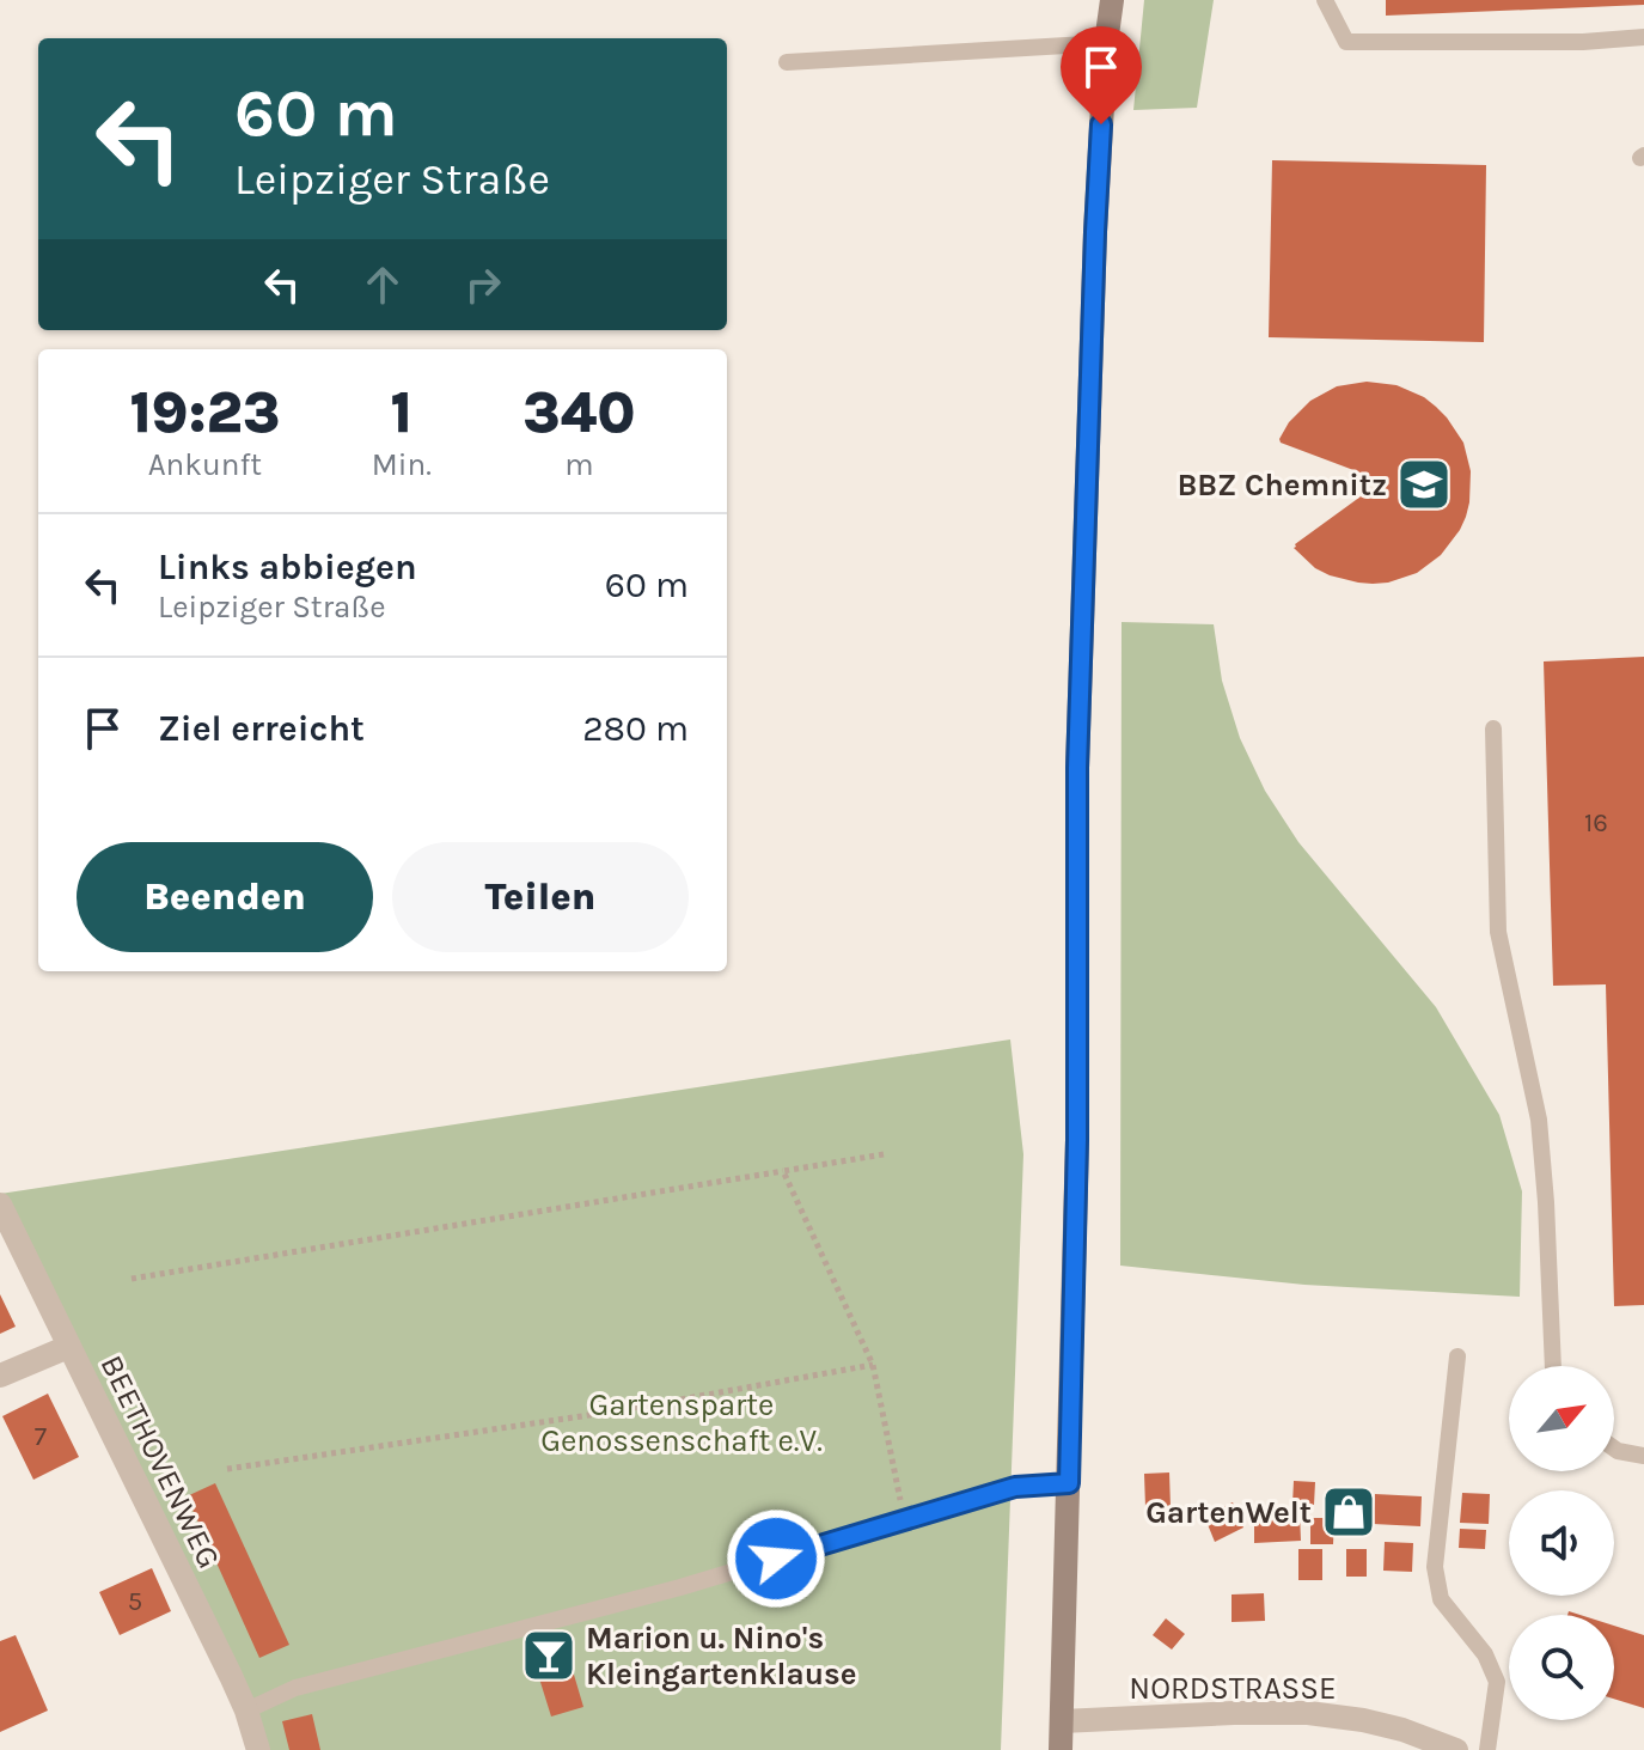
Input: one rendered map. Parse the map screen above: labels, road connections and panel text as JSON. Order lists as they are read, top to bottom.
{
  "streets": {
    "street": ["BEETHOVENWEG", "NORDSTRASSE"]
  },
  "parks": ["Gartensparte Genossenschaft e.V."],
  "places": {
    "school or university": ["BBZ Chemnitz"],
    "shop": ["GartenWelt"],
    "bar": ["Marion u. Nino's Kleingartenklause"]
  },
  "house_numbers": ["16", "7", "5"],
  "north": "top right",
  "page": {
    "turn": ["60 m", "Leipziger Straße"],
    "eta": [
      "19:23",
      "Ankunft",
      "1",
      "Min.",
      "340",
      "m"
    ],
    "list": [
      {
        "name": "Links abbiegen",
        "note": "Leipziger Straße",
        "value": "60 m"
      },
      {
        "name": "Ziel erreicht",
        "value": "280 m"
      }
    ],
    "buttons": ["Beenden", "Teilen"]
  }
}
